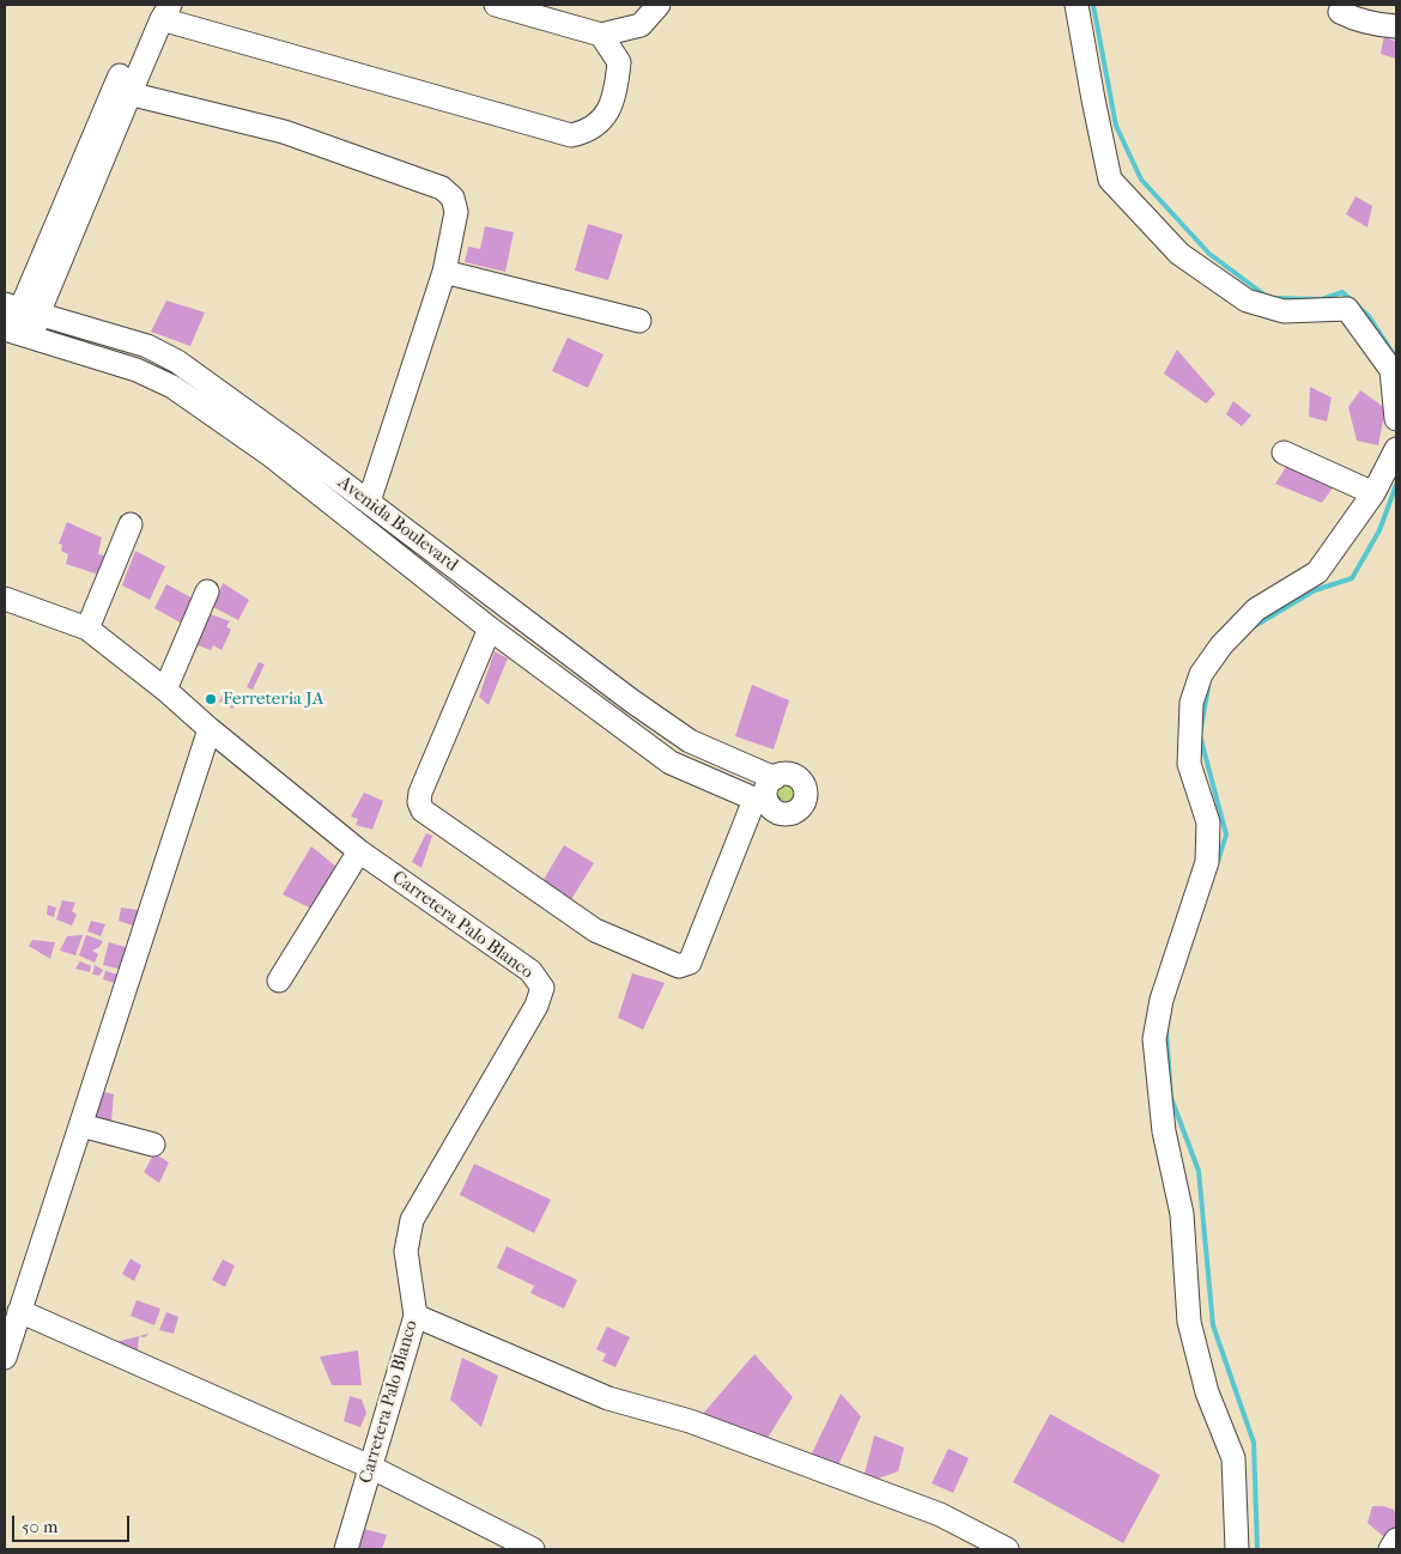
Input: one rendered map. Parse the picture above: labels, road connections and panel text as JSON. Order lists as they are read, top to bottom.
{
  "streets": {
    "street": ["Avenida Boulevard", "Carretera Palo Blanco"]
  },
  "places": ["Ferreteria JA"],
  "scale_bar": "50 m"
}
